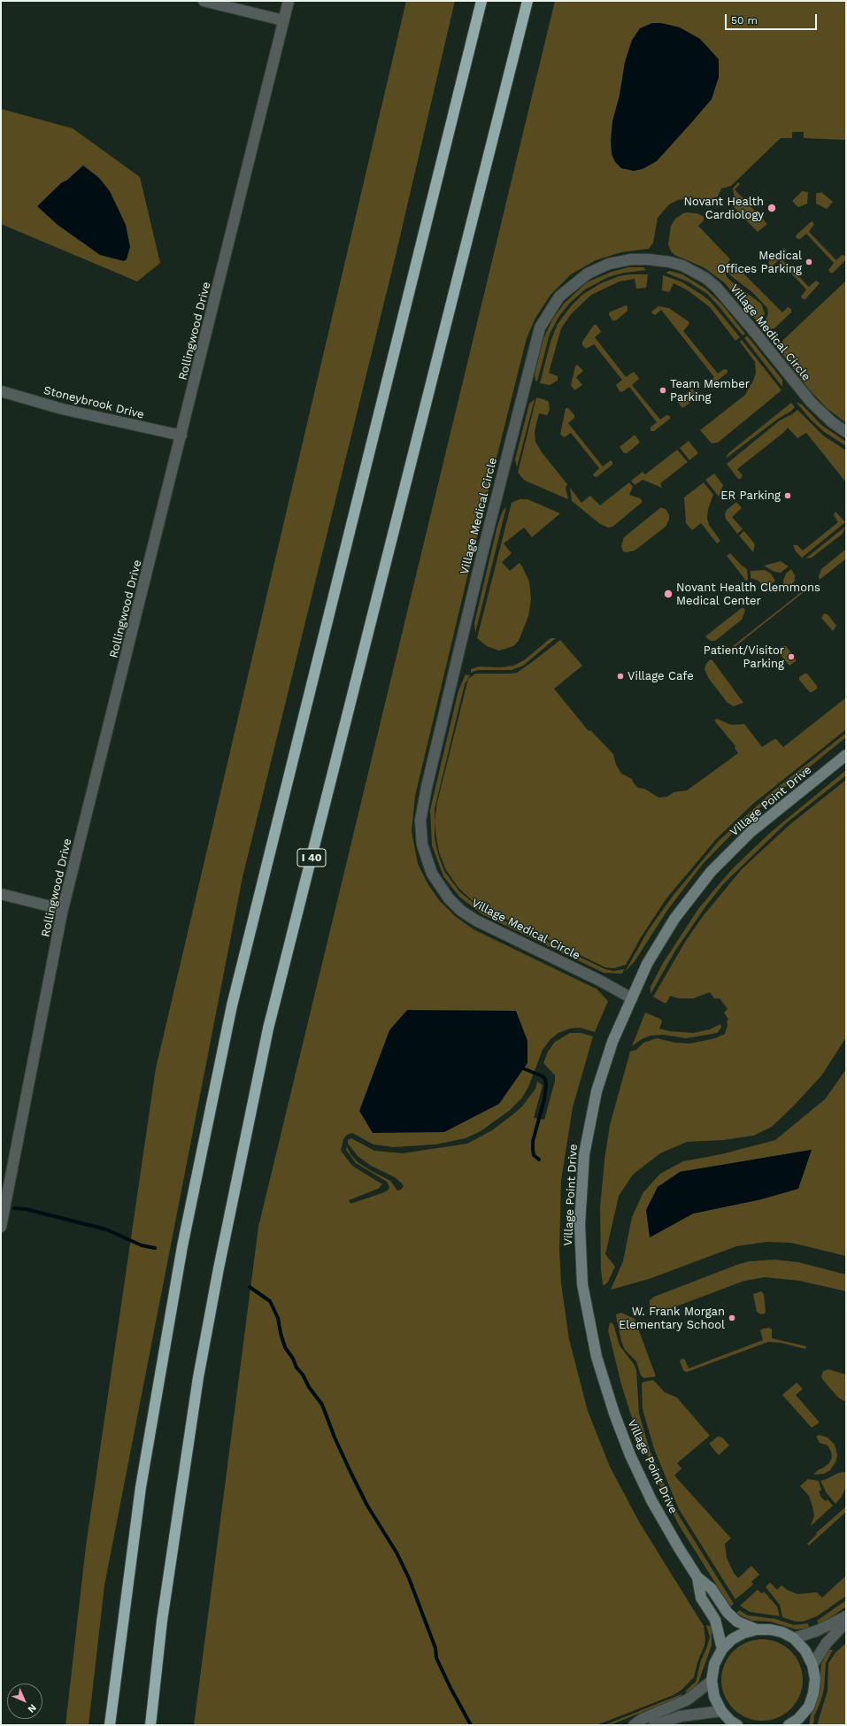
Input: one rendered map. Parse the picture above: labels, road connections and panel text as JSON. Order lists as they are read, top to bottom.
{
  "streets": {
    "highway": ["I 40"],
    "street": [
      "Rollingwood Drive",
      "Village Medical Circle",
      "Stoneybrook Drive",
      "Village Point Drive"
    ]
  },
  "crossings": [
    ["Rollingwood Drive", "Stoneybrook Drive"],
    ["Village Medical Circle", "Village Point Drive"]
  ],
  "places": [
    "Novant Health Cardiology",
    "Medical Offices Parking",
    "Team Member Parking",
    "ER Parking",
    "Novant Health Clemmons Medical Center",
    "Patient/Visitor Parking",
    "Village Cafe",
    "W. Frank Morgan Elementary School"
  ],
  "scale_bar": "50 m",
  "north": "bottom right"
}
